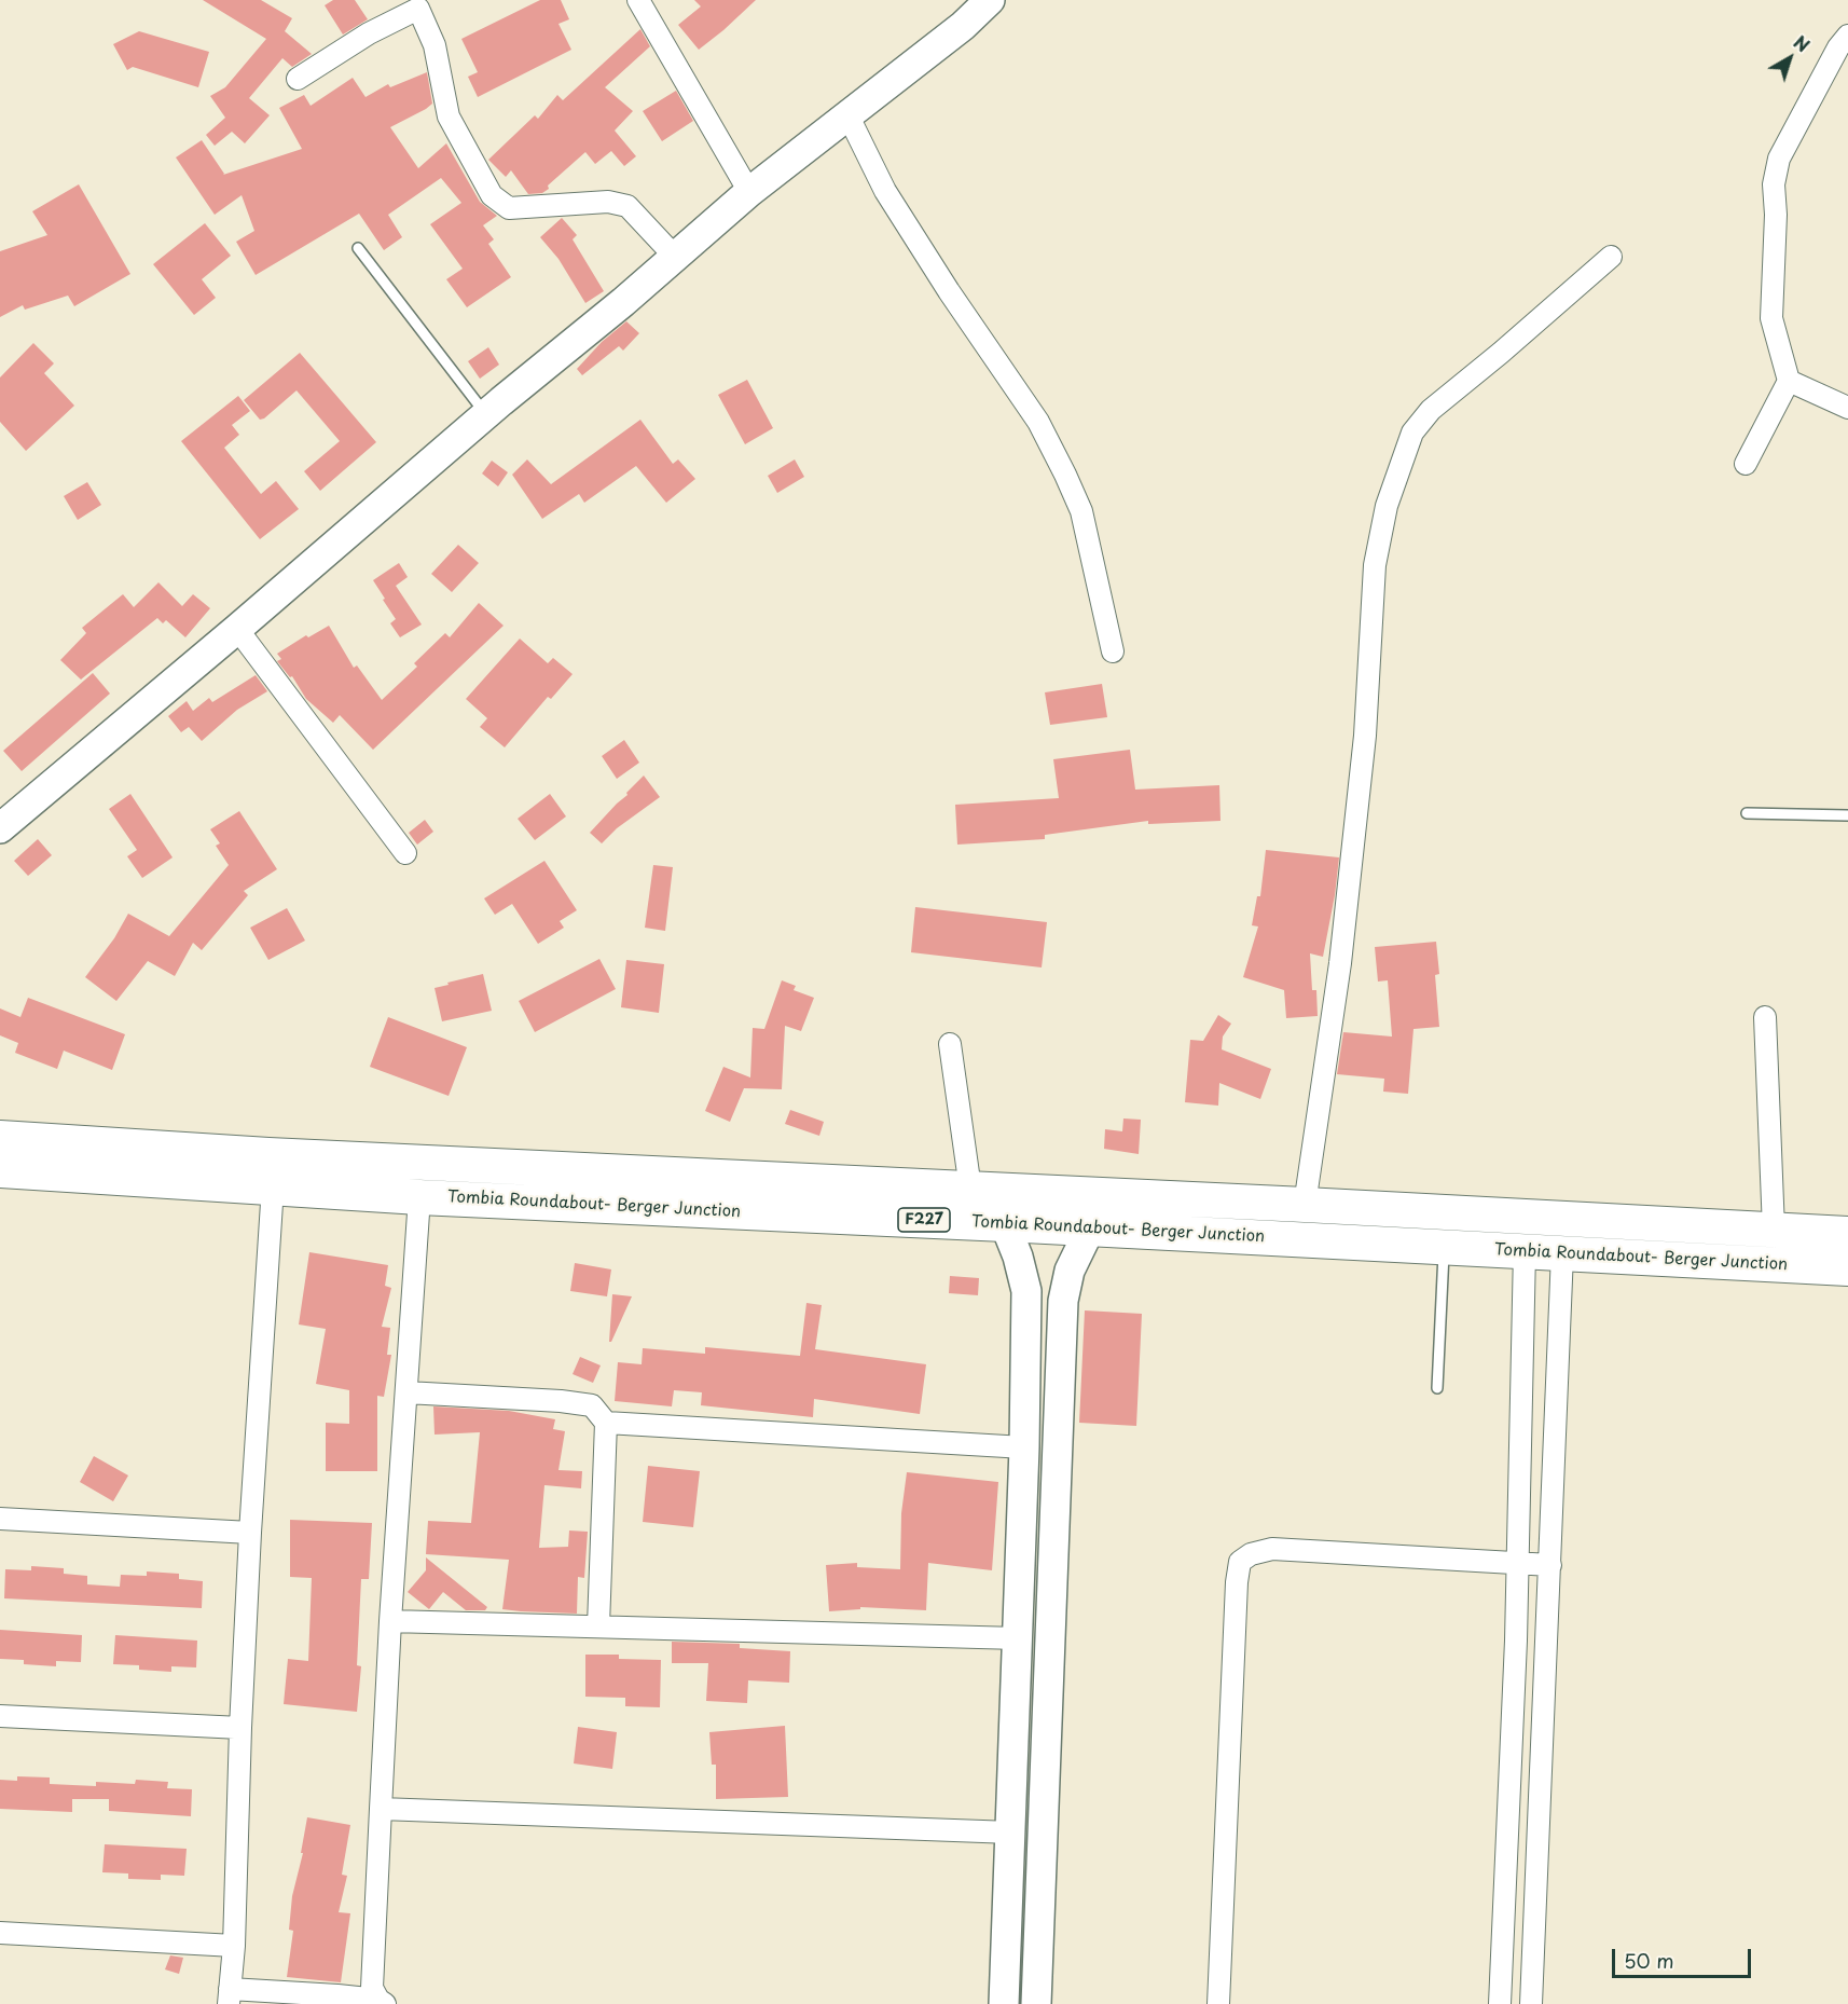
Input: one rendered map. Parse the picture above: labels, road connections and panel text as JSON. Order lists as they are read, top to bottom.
{
  "streets": {
    "main road": ["Tombia Roundabout- Berger Junction", "F227"]
  },
  "scale_bar": "50 m",
  "north": "top right"
}
